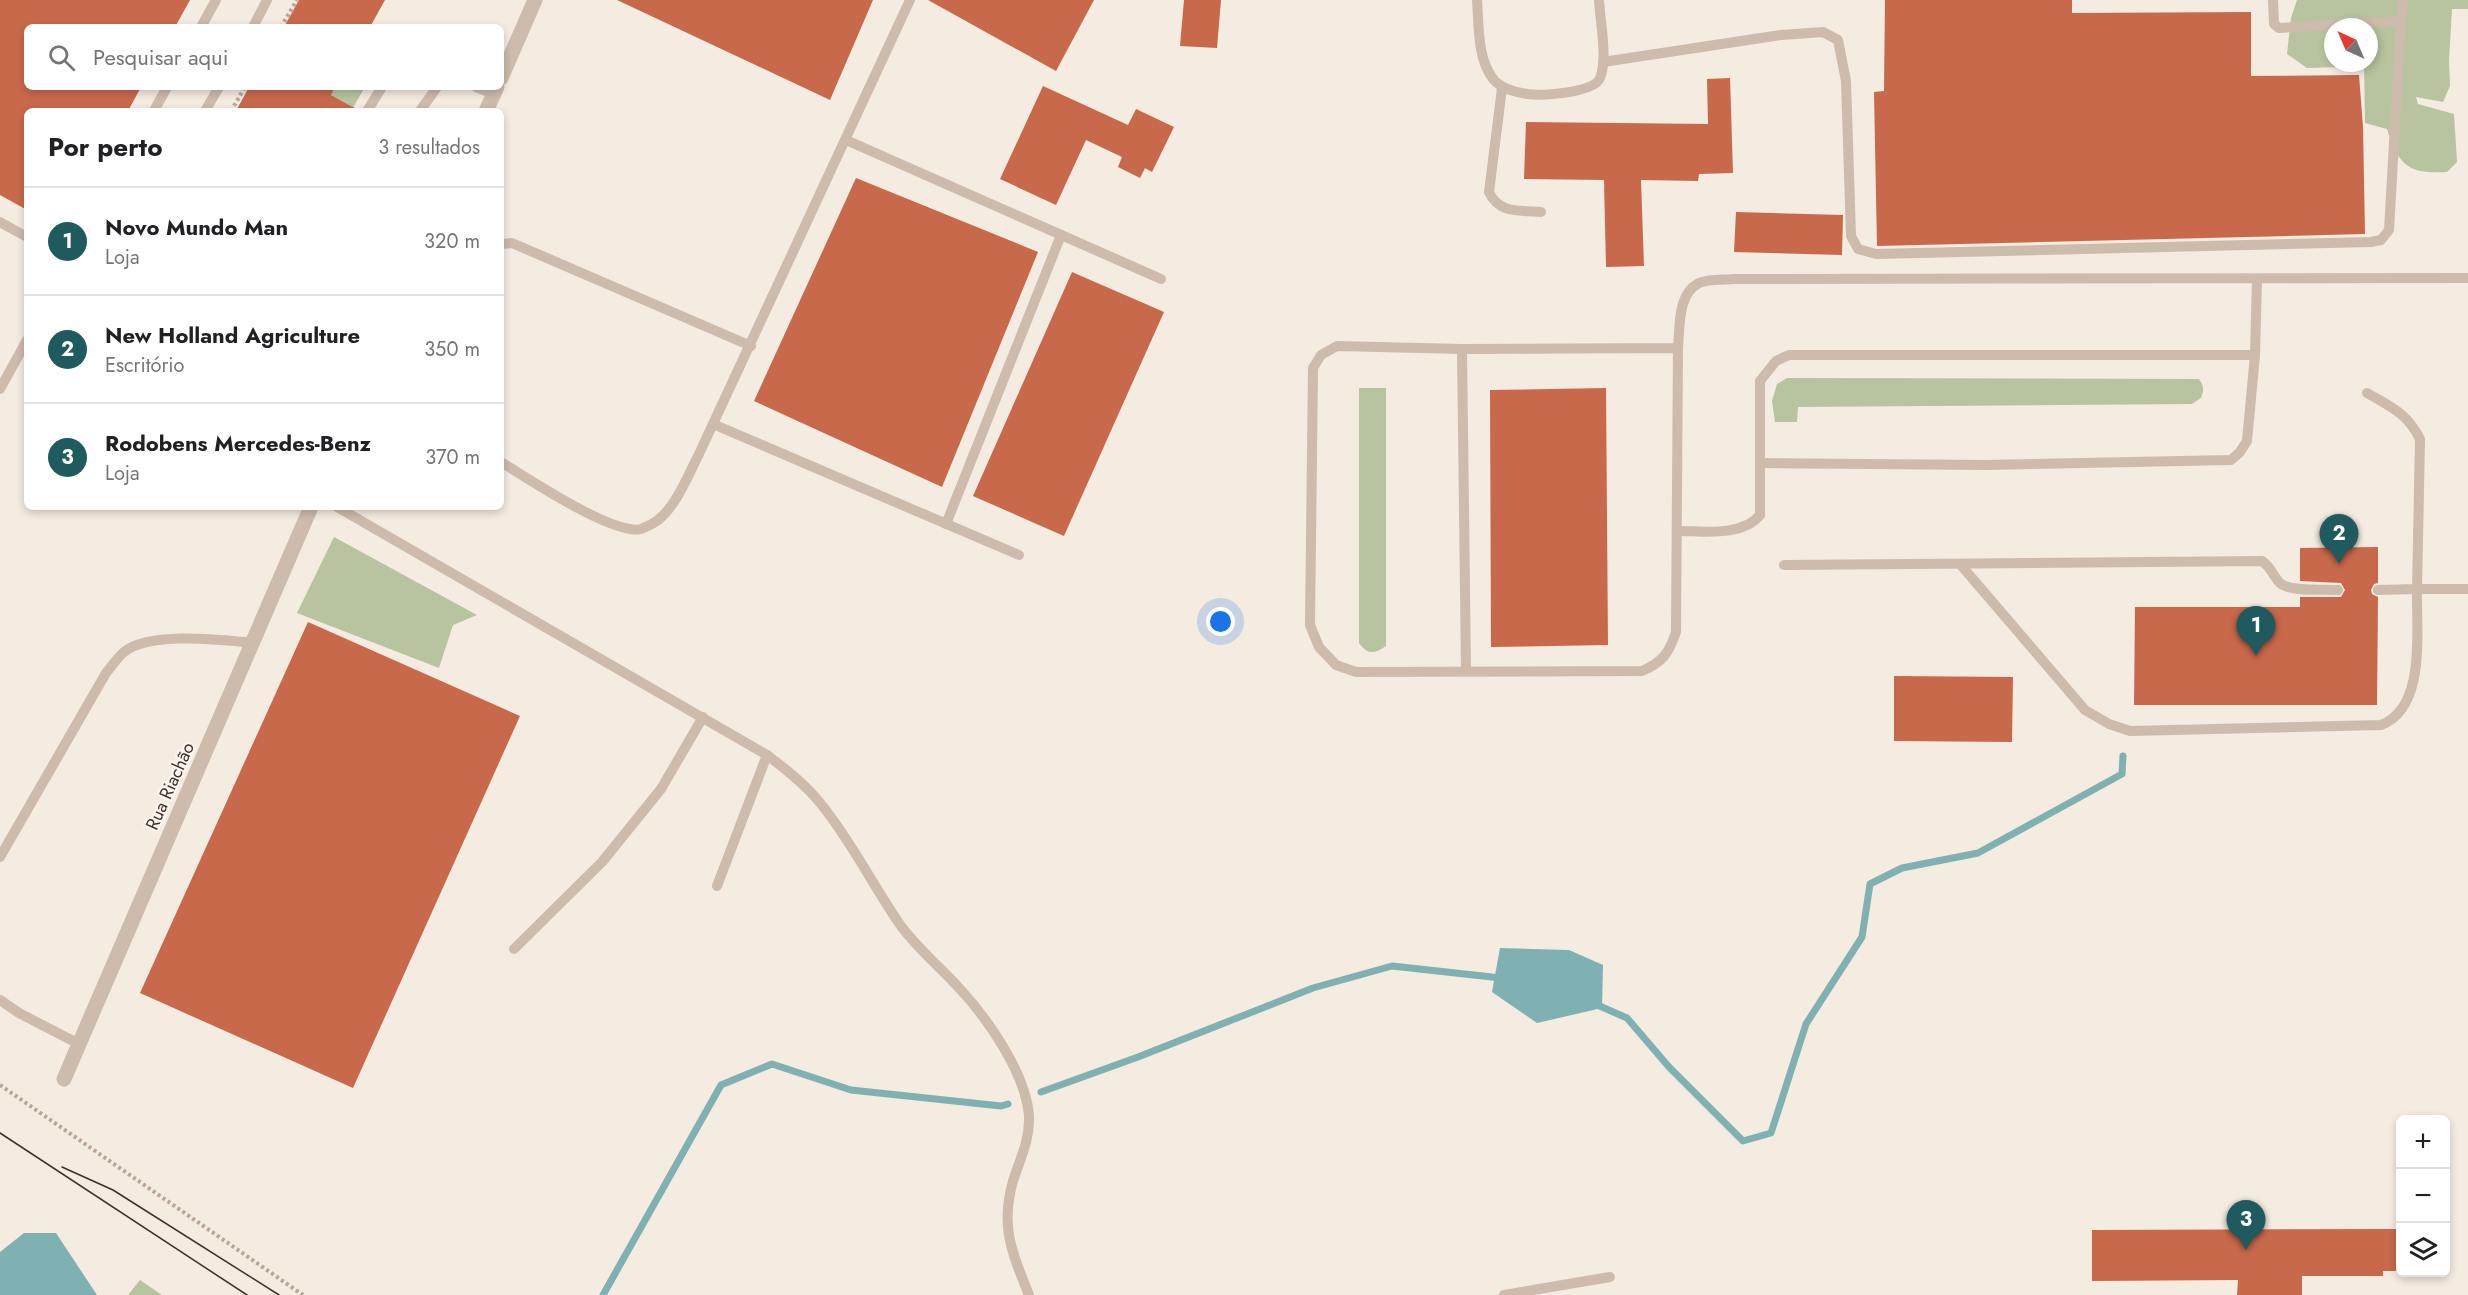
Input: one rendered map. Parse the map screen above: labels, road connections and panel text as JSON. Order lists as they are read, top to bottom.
{
  "streets": {
    "street": ["Rua Riachão"]
  },
  "north": "top left",
  "page": {
    "search": "Pesquisar aqui",
    "heading": ["Por perto", "3 resultados"],
    "list": [
      {
        "mark": "1",
        "name": "Novo Mundo Man",
        "note": "Loja",
        "value": "320 m"
      },
      {
        "mark": "2",
        "name": "New Holland Agriculture",
        "note": "Escritório",
        "value": "350 m"
      },
      {
        "mark": "3",
        "name": "Rodobens Mercedes-Benz",
        "note": "Loja",
        "value": "370 m"
      }
    ],
    "pins": ["2", "1", "3"],
    "map_buttons": ["+", "−"]
  }
}
